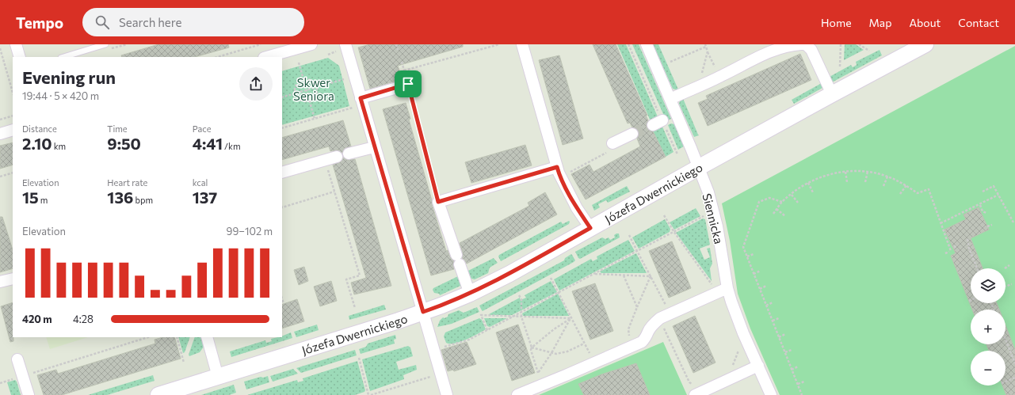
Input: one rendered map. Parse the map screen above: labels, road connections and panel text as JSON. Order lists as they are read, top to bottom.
{
  "streets": {
    "street": ["Józefa Dwernickiego", "Siennicka"]
  },
  "crossings": [
    ["Józefa Dwernickiego", "Siennicka"]
  ],
  "parks": ["Skwer Seniora"],
  "page": {
    "header": "Tempo",
    "search": "Search here",
    "nav": [
      "Home",
      "Map",
      "About",
      "Contact"
    ],
    "heading": ["Evening run", "19:44 · 5 × 420 m"],
    "stats": [
      ["Distance", "2.10 km"],
      ["Time", "9:50"],
      ["Pace", "4:41 /km"],
      ["Elevation", "15 m"],
      ["Heart rate", "136 bpm"],
      ["kcal", "137"]
    ],
    "chart": ["Elevation", "99–102 m"],
    "map_buttons": ["+", "−"],
    "list": [
      {
        "name": "420 m",
        "note": "4:28"
      }
    ]
  }
}
